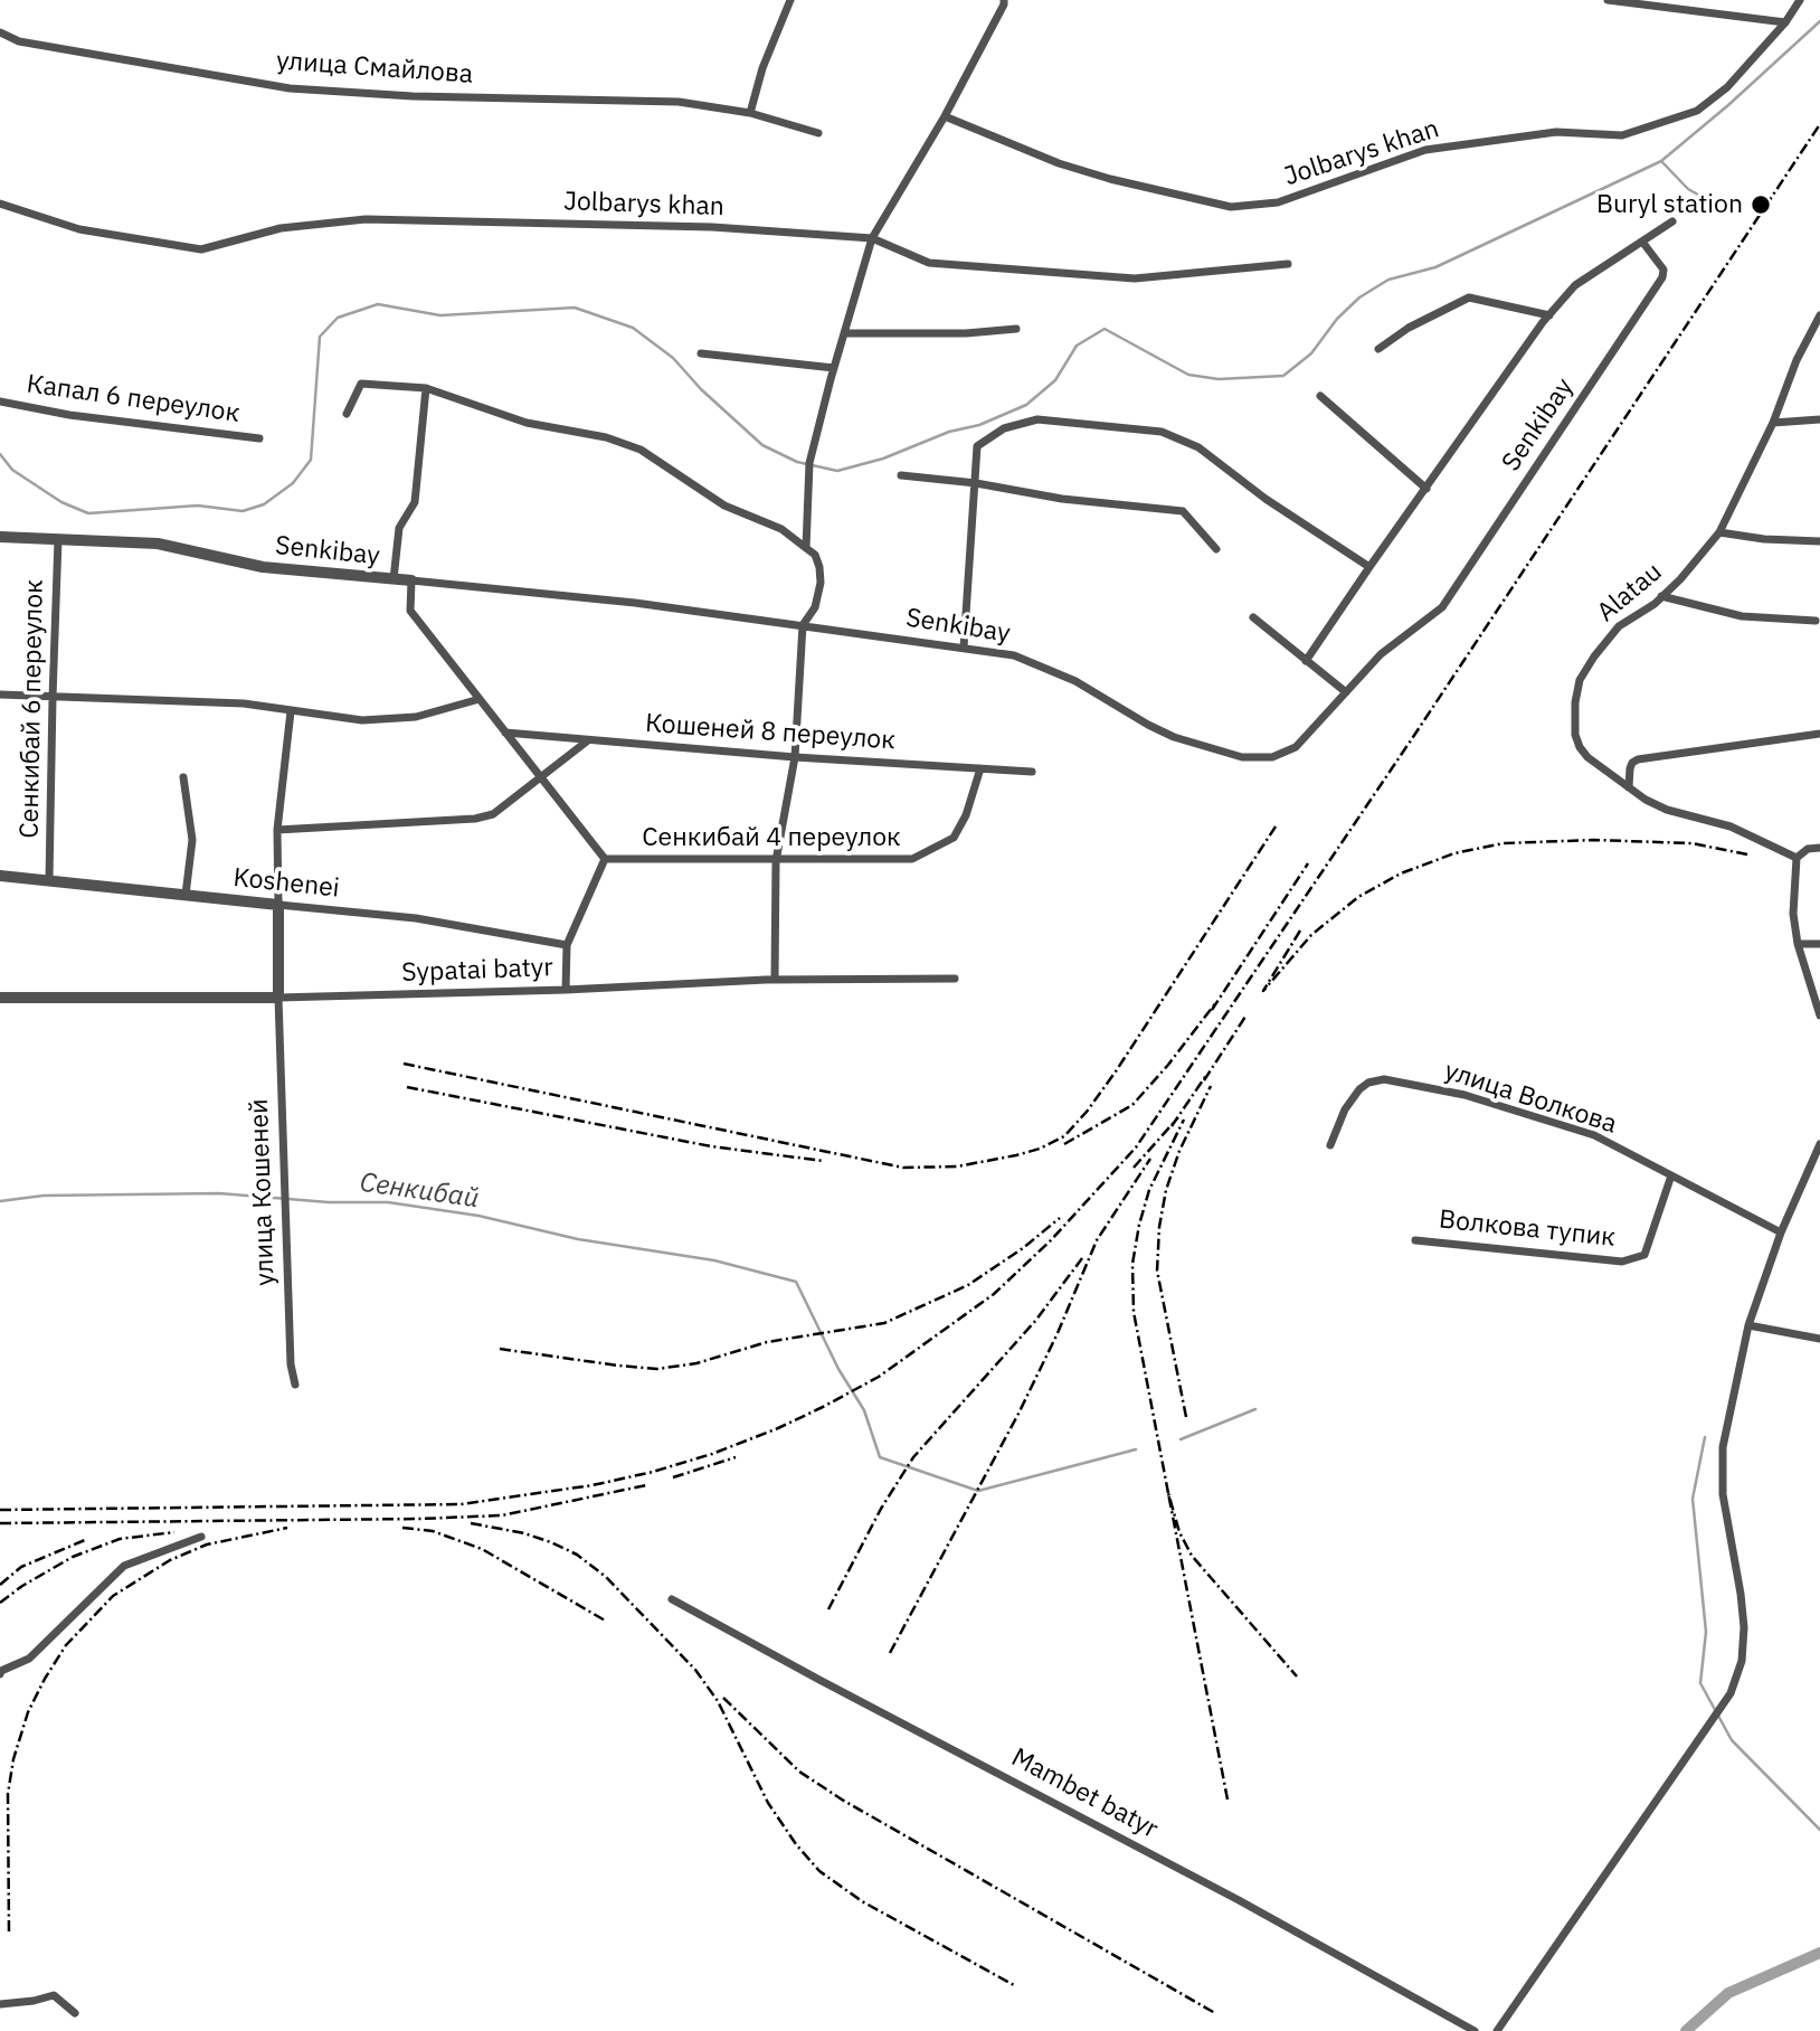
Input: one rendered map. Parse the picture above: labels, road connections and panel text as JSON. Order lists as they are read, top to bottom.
{
  "streets": {
    "street": [
      "улица Смайлова",
      "Jolbarys khan",
      "Капал 6 переулок",
      "Senkibay",
      "Alatau",
      "Сенкибай 6 переулок",
      "Кошеней 8 переулок",
      "Сенкибай 4 переулок",
      "Koshenei",
      "Sypatai batyr",
      "улица Волкова",
      "улица Кошеней",
      "Волкова тупик",
      "Mambet batyr"
    ]
  },
  "crossings": [
    ["Senkibay", "Сенкибай 6 переулок"],
    ["Сенкибай 6 переулок", "Koshenei"],
    ["Кошеней 8 переулок", "Сенкибай 4 переулок"],
    ["Sypatai batyr", "улица Кошеней"],
    ["улица Волкова", "Волкова тупик"]
  ],
  "water": ["Сенкибай"],
  "places": ["Buryl station"]
}
